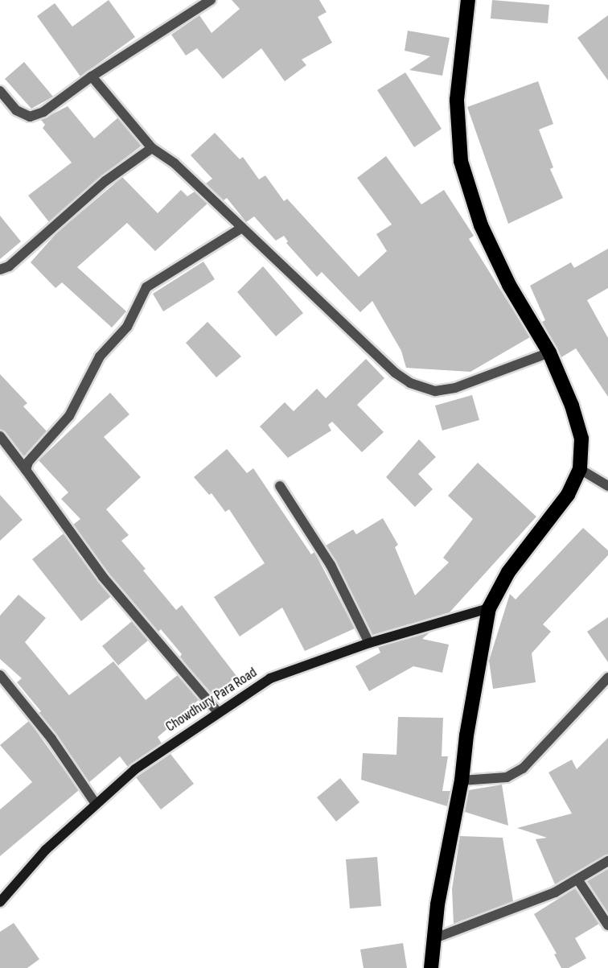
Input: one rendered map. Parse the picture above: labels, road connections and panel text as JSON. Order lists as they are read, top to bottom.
{
  "streets": {
    "street": ["Chowdhury Para Road"]
  }
}
